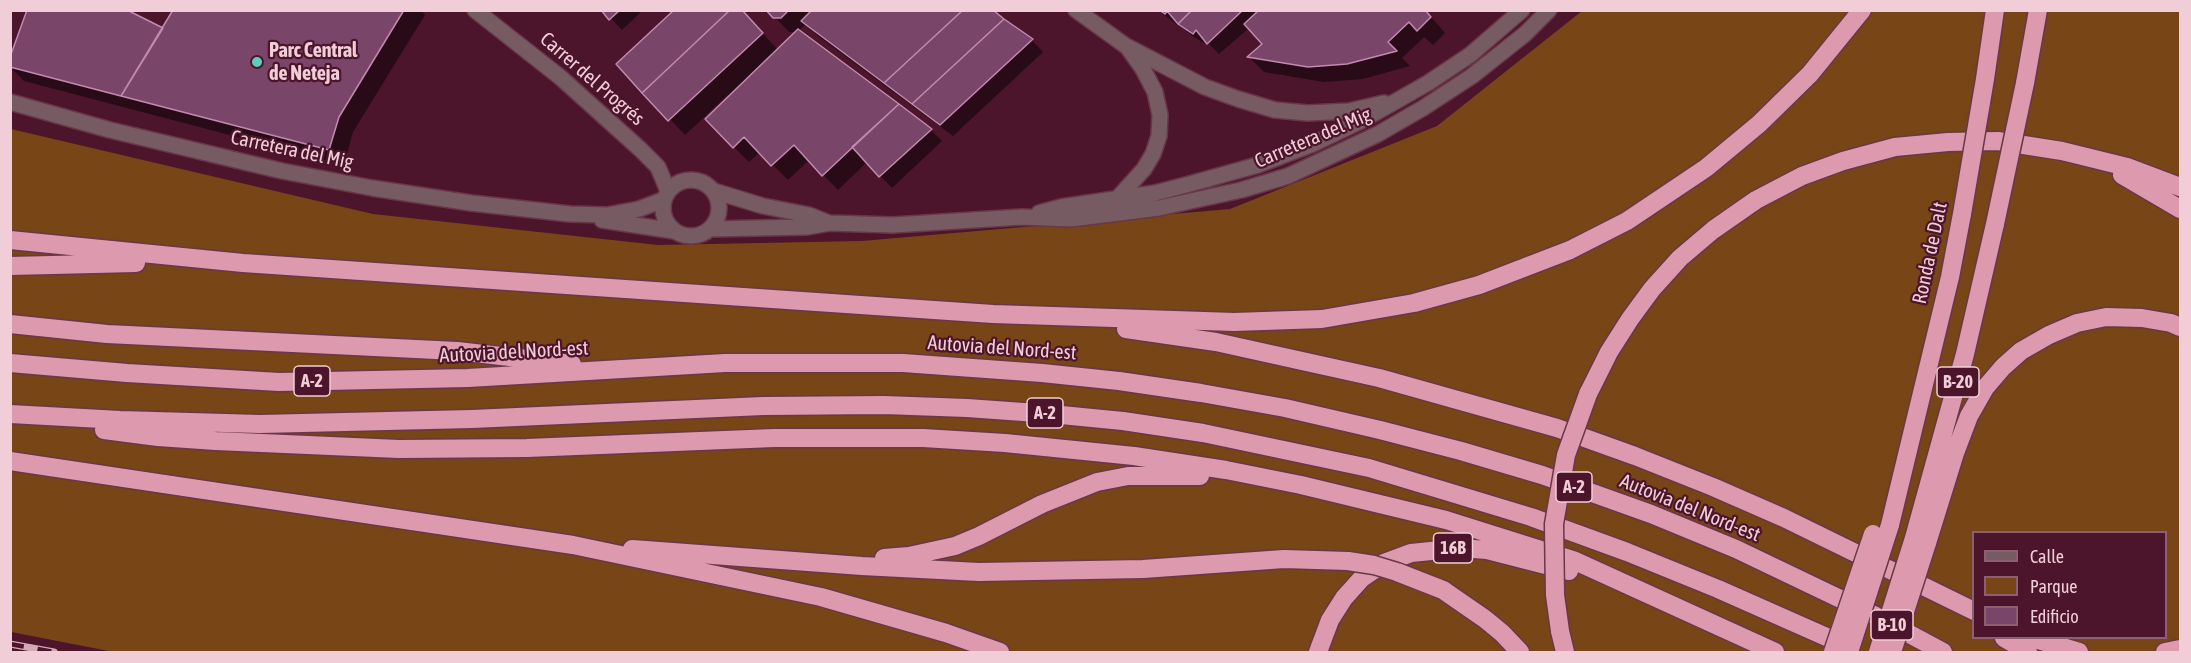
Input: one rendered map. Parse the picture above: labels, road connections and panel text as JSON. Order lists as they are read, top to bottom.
{
  "streets": {
    "highway": [
      "Ronda de Dalt",
      "Autovia del Nord-est",
      "A-2",
      "B-20",
      "16B",
      "B-10"
    ],
    "street": ["Carrer del Progrés", "Carretera del Mig"]
  },
  "crossings": [
    ["Carrer del Progrés", "Carretera del Mig"],
    ["Ronda de Dalt", "B-20"],
    ["A-2", "B-10"]
  ],
  "places": ["Parc Central de Neteja"],
  "legend": ["Calle", "Parque", "Edificio"]
}
